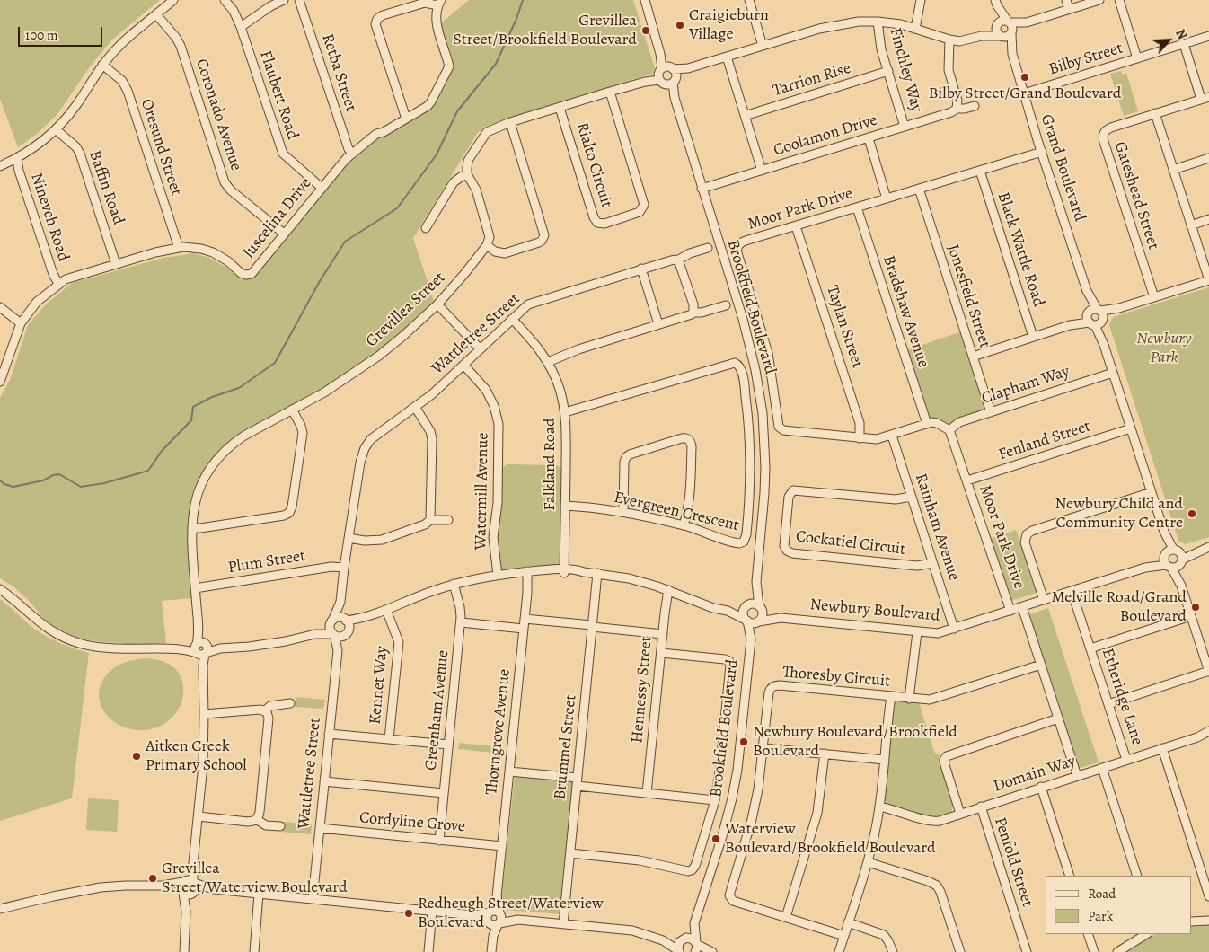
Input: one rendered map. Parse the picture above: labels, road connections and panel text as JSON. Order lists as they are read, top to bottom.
{
  "streets": {
    "street": [
      "Bilby Street",
      "Finchley Way",
      "Retba Street",
      "Tarrion Rise",
      "Flaubert Road",
      "Coronado Avenue",
      "Coolamon Drive",
      "Oresund Street",
      "Rialto Circuit",
      "Grand Boulevard",
      "Baffin Road",
      "Gateshead Street",
      "Moor Park Drive",
      "Nineveh Road",
      "Juscelina Drive",
      "Black Wattle Road",
      "Jonesfield Street",
      "Brookfield Boulevard",
      "Grevillea Street",
      "Bradshaw Avenue",
      "Taylan Street",
      "Wattletree Street",
      "Clapham Way",
      "Fenland Street",
      "Falkland Road",
      "Watermill Avenue",
      "Evergreen Crescent",
      "Rainham Avenue",
      "Cockatiel Circuit",
      "Plum Street",
      "Newbury Boulevard",
      "Thoresby Circuit",
      "Kennet Way",
      "Hennessy Street",
      "Etheridge Lane",
      "Greenham Avenue",
      "Thorngrove Avenue",
      "Brummel Street",
      "Domain Way",
      "Cordyline Grove",
      "Penfold Street"
    ]
  },
  "crossings": [
    ["Bilby Street", "Grand Boulevard"],
    ["Finchley Way", "Tarrion Rise"],
    ["Finchley Way", "Coolamon Drive"],
    ["Retba Street", "Juscelina Drive"],
    ["Flaubert Road", "Juscelina Drive"],
    ["Coronado Avenue", "Juscelina Drive"],
    ["Coolamon Drive", "Brookfield Boulevard"],
    ["Oresund Street", "Juscelina Drive"],
    ["Grand Boulevard", "Moor Park Drive"],
    ["Grand Boulevard", "Clapham Way"],
    ["Grand Boulevard", "Fenland Street"],
    ["Grand Boulevard", "Newbury Boulevard"],
    ["Baffin Road", "Juscelina Drive"],
    ["Moor Park Drive", "Black Wattle Road"],
    ["Moor Park Drive", "Jonesfield Street"],
    ["Moor Park Drive", "Bradshaw Avenue"],
    ["Moor Park Drive", "Taylan Street"],
    ["Moor Park Drive", "Clapham Way"],
    ["Moor Park Drive", "Fenland Street"],
    ["Moor Park Drive", "Rainham Avenue"],
    ["Moor Park Drive", "Newbury Boulevard"],
    ["Nineveh Road", "Juscelina Drive"],
    ["Jonesfield Street", "Clapham Way"],
    ["Brookfield Boulevard", "Newbury Boulevard"],
    ["Grevillea Street", "Plum Street"],
    ["Wattletree Street", "Falkland Road"],
    ["Wattletree Street", "Watermill Avenue"],
    ["Wattletree Street", "Plum Street"],
    ["Wattletree Street", "Cordyline Grove"],
    ["Falkland Road", "Evergreen Crescent"],
    ["Rainham Avenue", "Cockatiel Circuit"],
    ["Rainham Avenue", "Newbury Boulevard"],
    ["Newbury Boulevard", "Etheridge Lane"],
    ["Etheridge Lane", "Domain Way"],
    ["Greenham Avenue", "Cordyline Grove"],
    ["Thorngrove Avenue", "Cordyline Grove"],
    ["Domain Way", "Penfold Street"]
  ],
  "parks": ["Newbury Park"],
  "places": [
    "Craigieburn Village",
    "Grevillea Street/Brookfield Boulevard",
    "Bilby Street/Grand Boulevard",
    "Newbury Child and Community Centre",
    "Melville Road/Grand Boulevard",
    "Newbury Boulevard/Brookfield Boulevard",
    "Aitken Creek Primary School",
    "Waterview Boulevard/Brookfield Boulevard",
    "Grevillea Street/Waterview Boulevard",
    "Redheugh Street/Waterview Boulevard"
  ],
  "legend": ["Road", "Park"],
  "scale_bar": "100 m",
  "north": "top right"
}
